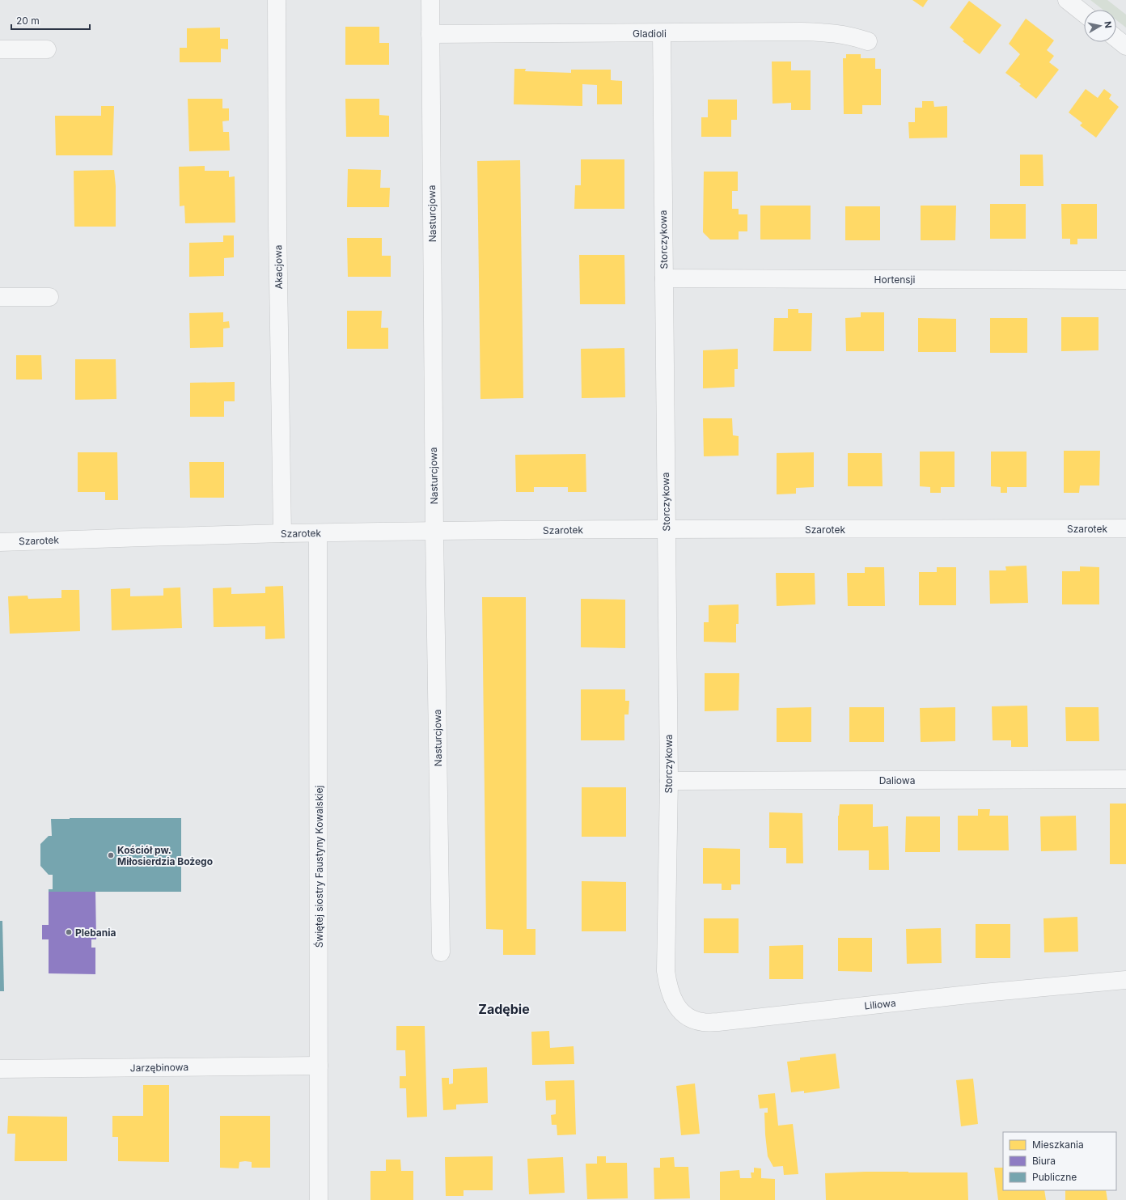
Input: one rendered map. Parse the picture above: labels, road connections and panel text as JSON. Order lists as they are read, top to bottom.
{
  "streets": {
    "street": [
      "Gladioli",
      "Nasturcjowa",
      "Storczykowa",
      "Akacjowa",
      "Hortensji",
      "Szarotek",
      "Daliowa",
      "Świętej siostry Faustyny Kowalskiej",
      "Liliowa",
      "Jarzębinowa"
    ]
  },
  "crossings": [
    ["Gladioli", "Nasturcjowa"],
    ["Gladioli", "Storczykowa"],
    ["Nasturcjowa", "Szarotek"],
    ["Storczykowa", "Hortensji"],
    ["Storczykowa", "Szarotek"],
    ["Storczykowa", "Daliowa"],
    ["Storczykowa", "Liliowa"],
    ["Akacjowa", "Szarotek"],
    ["Szarotek", "Świętej siostry Faustyny Kowalskiej"],
    ["Świętej siostry Faustyny Kowalskiej", "Jarzębinowa"]
  ],
  "districts": ["Zadębie"],
  "places": ["Kościół pw. Miłosierdzia Bożego", "Plebania"],
  "legend": ["Mieszkania", "Biura", "Publiczne"],
  "scale_bar": "20 m",
  "north": "right"
}
